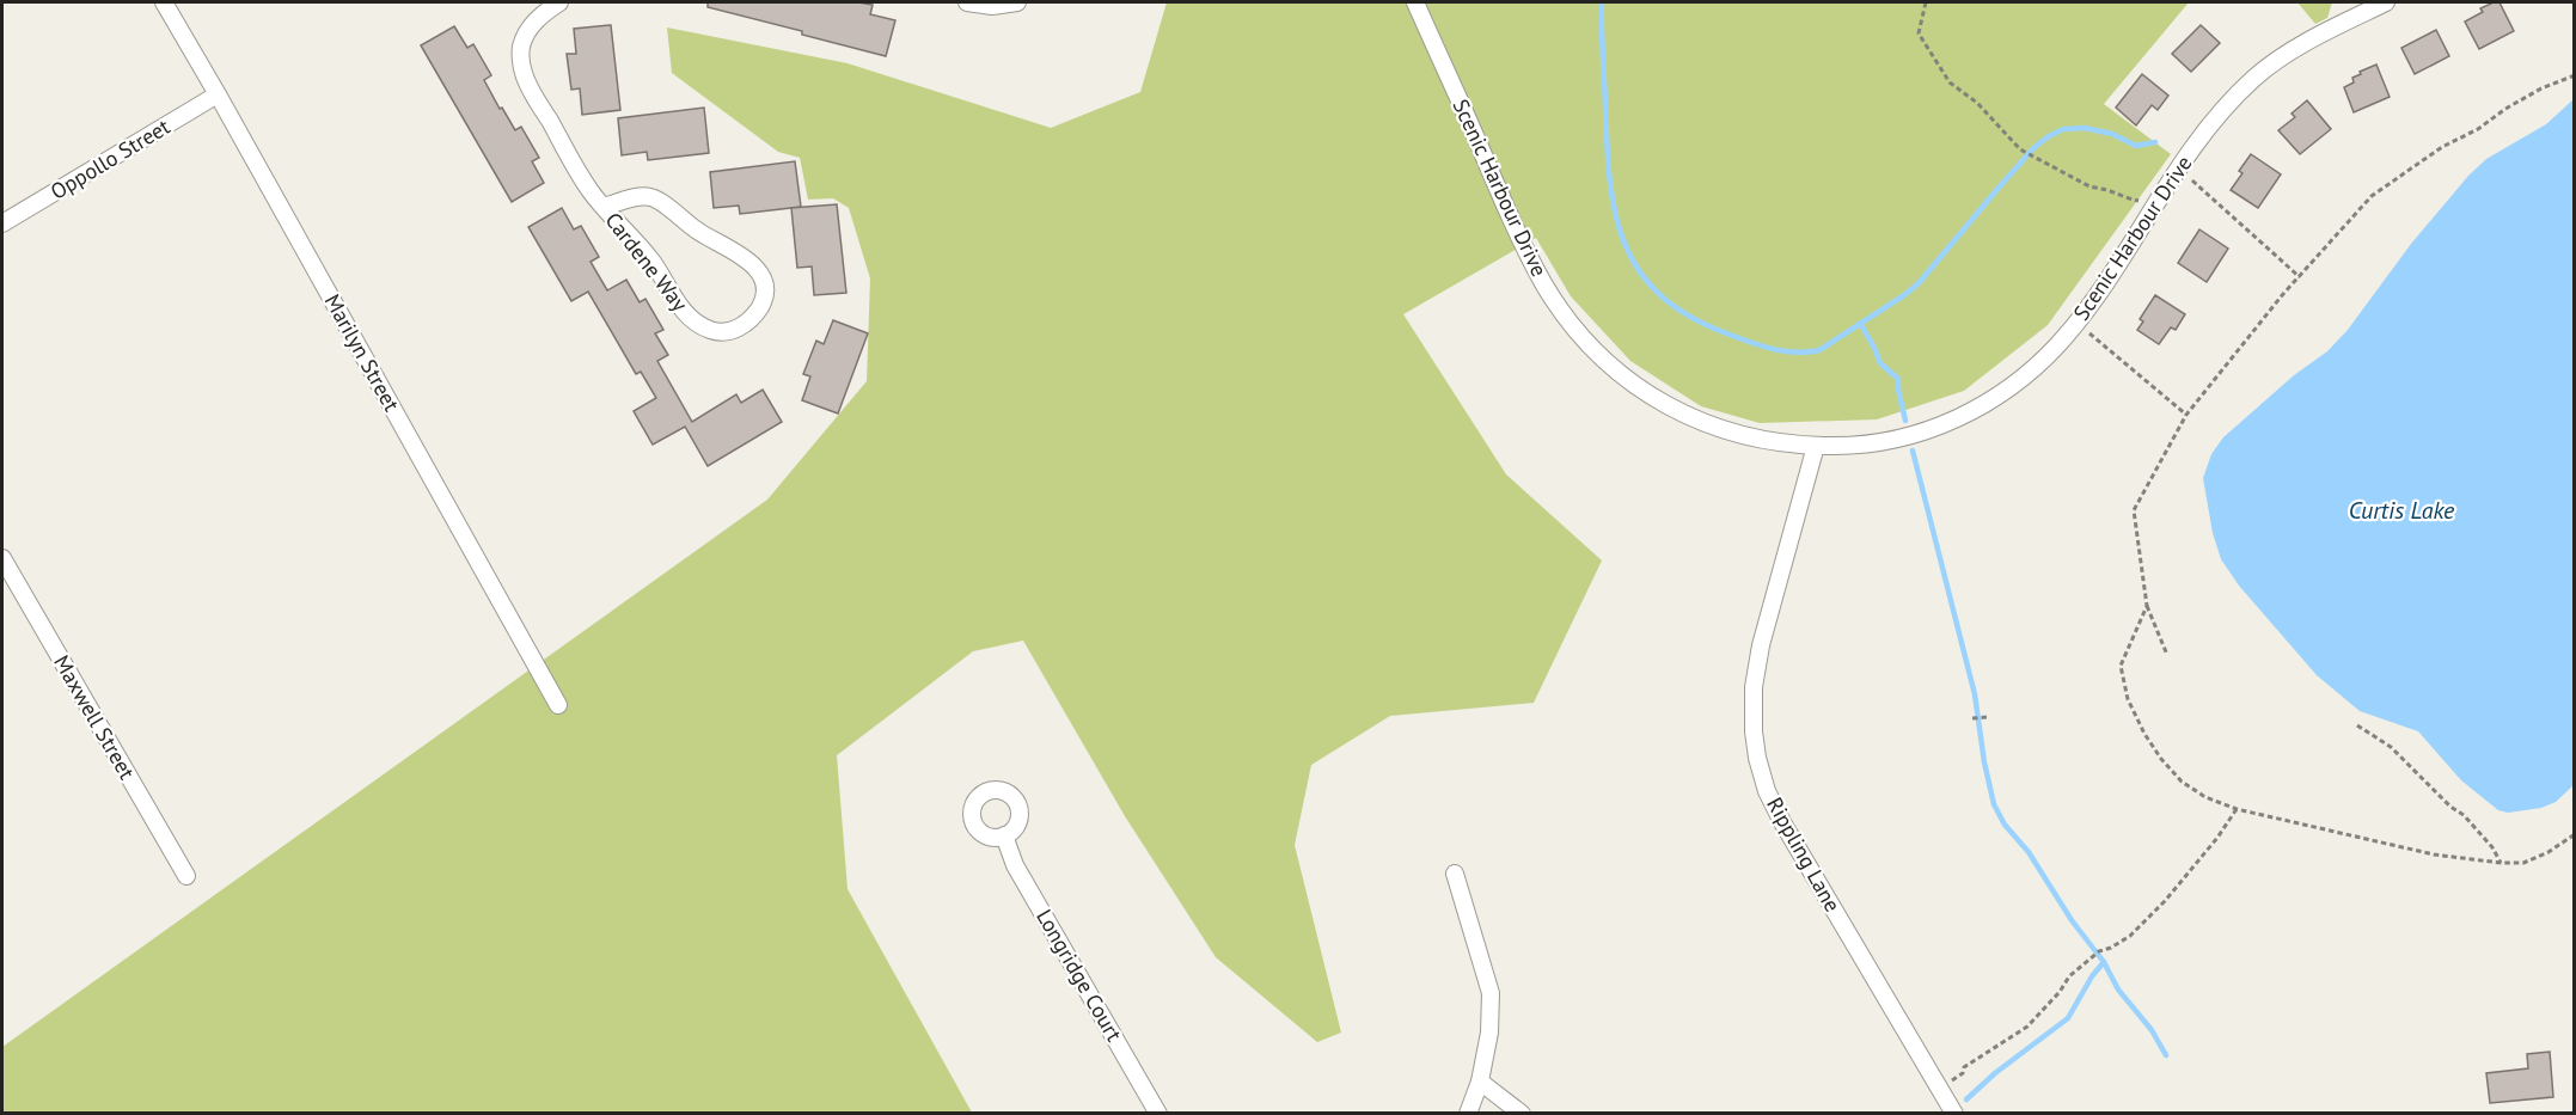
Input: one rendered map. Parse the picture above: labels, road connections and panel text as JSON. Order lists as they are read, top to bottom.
{
  "streets": {
    "street": [
      "Oppollo Street",
      "Scenic Harbour Drive",
      "Cardene Way",
      "Marilyn Street",
      "Maxwell Street",
      "Rippling Lane",
      "Longridge Court"
    ]
  },
  "crossings": [
    ["Oppollo Street", "Marilyn Street"],
    ["Scenic Harbour Drive", "Rippling Lane"]
  ],
  "water": ["Curtis Lake"]
}
